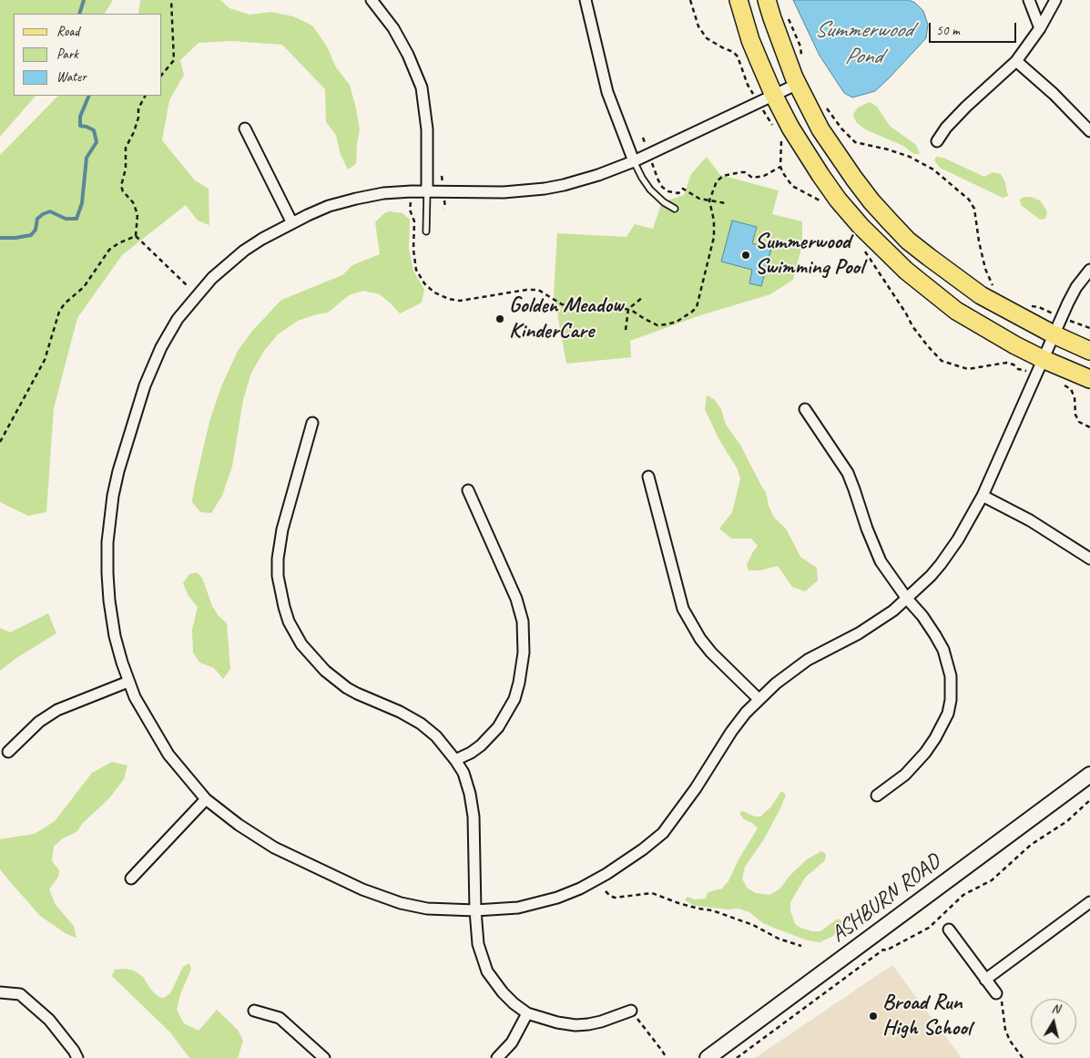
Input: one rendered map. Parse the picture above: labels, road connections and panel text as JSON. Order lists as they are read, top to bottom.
{
  "streets": {
    "main road": ["ASHBURN ROAD"]
  },
  "water": ["Summerwood Pond"],
  "places": ["Summerwood Swimming Pool", "Golden Meadow KinderCare", "Broad Run High School"],
  "legend": ["Road", "Park", "Water"],
  "scale_bar": "50 m",
  "north": "top"
}
